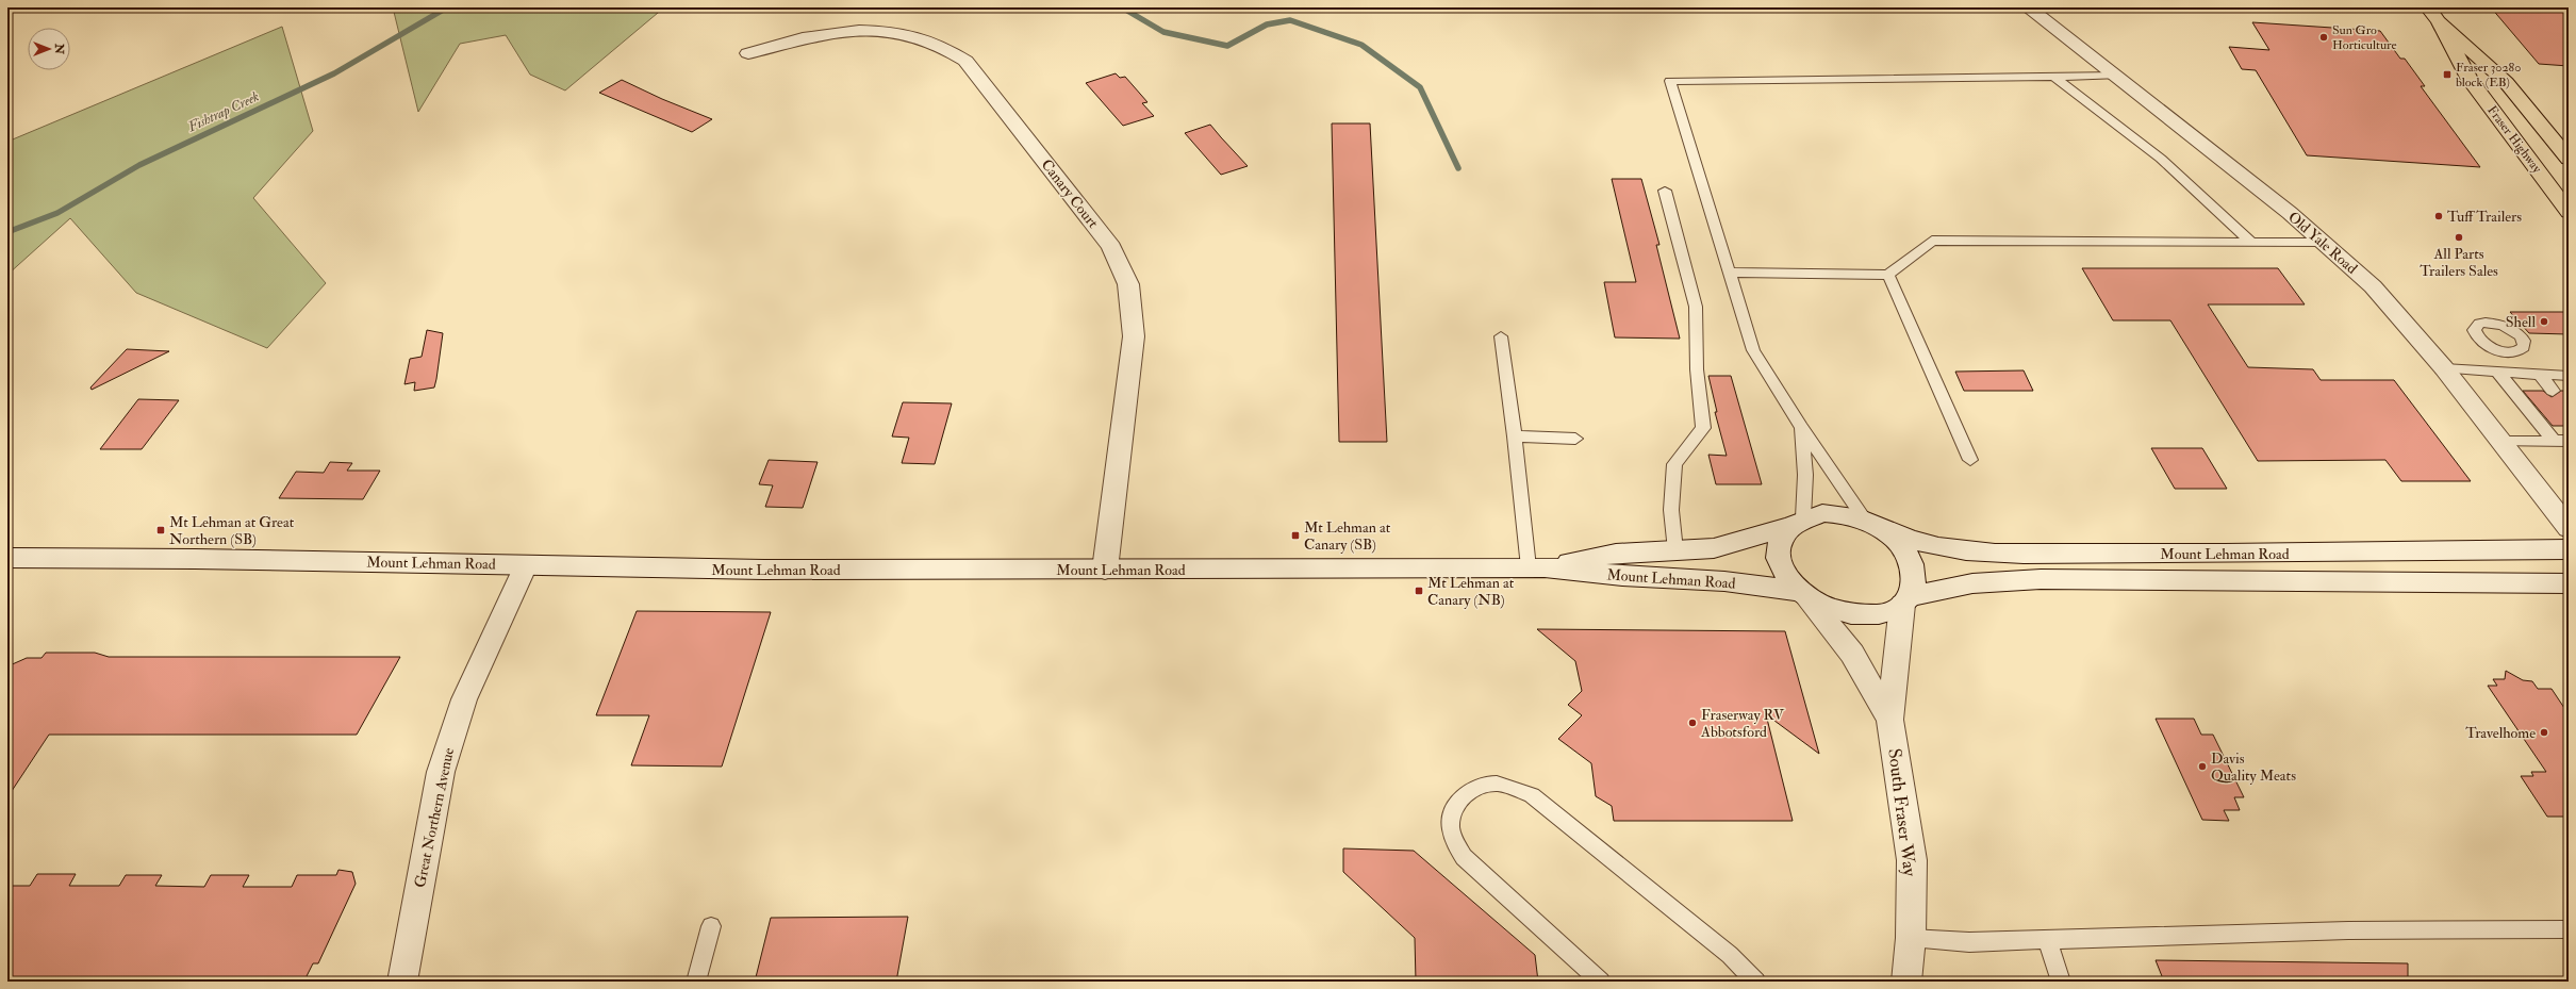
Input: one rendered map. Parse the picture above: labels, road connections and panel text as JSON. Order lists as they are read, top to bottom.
{
  "streets": {
    "main road": [
      "Fraser Highway",
      "Canary Court",
      "Old Yale Road",
      "Mount Lehman Road",
      "South Fraser Way",
      "Great Northern Avenue"
    ]
  },
  "crossings": [
    ["Canary Court", "Mount Lehman Road"],
    ["Mount Lehman Road", "South Fraser Way"],
    ["Mount Lehman Road", "Great Northern Avenue"]
  ],
  "water": ["Fishtrap Creek"],
  "places": {
    "other": [
      "Sun Gro Horticulture",
      "Tuff Trailers",
      "All Parts Trailers Sales",
      "Shell",
      "Fraserway RV Abbotsford",
      "Travelhome",
      "Davis Quality Meats"
    ],
    "transit": [
      "Fraser 30280 block (EB)",
      "Mt Lehman at Great Northern (SB)",
      "Mt Lehman at Canary (SB)",
      "Mt Lehman at Canary (NB)"
    ]
  },
  "north": "right"
}
